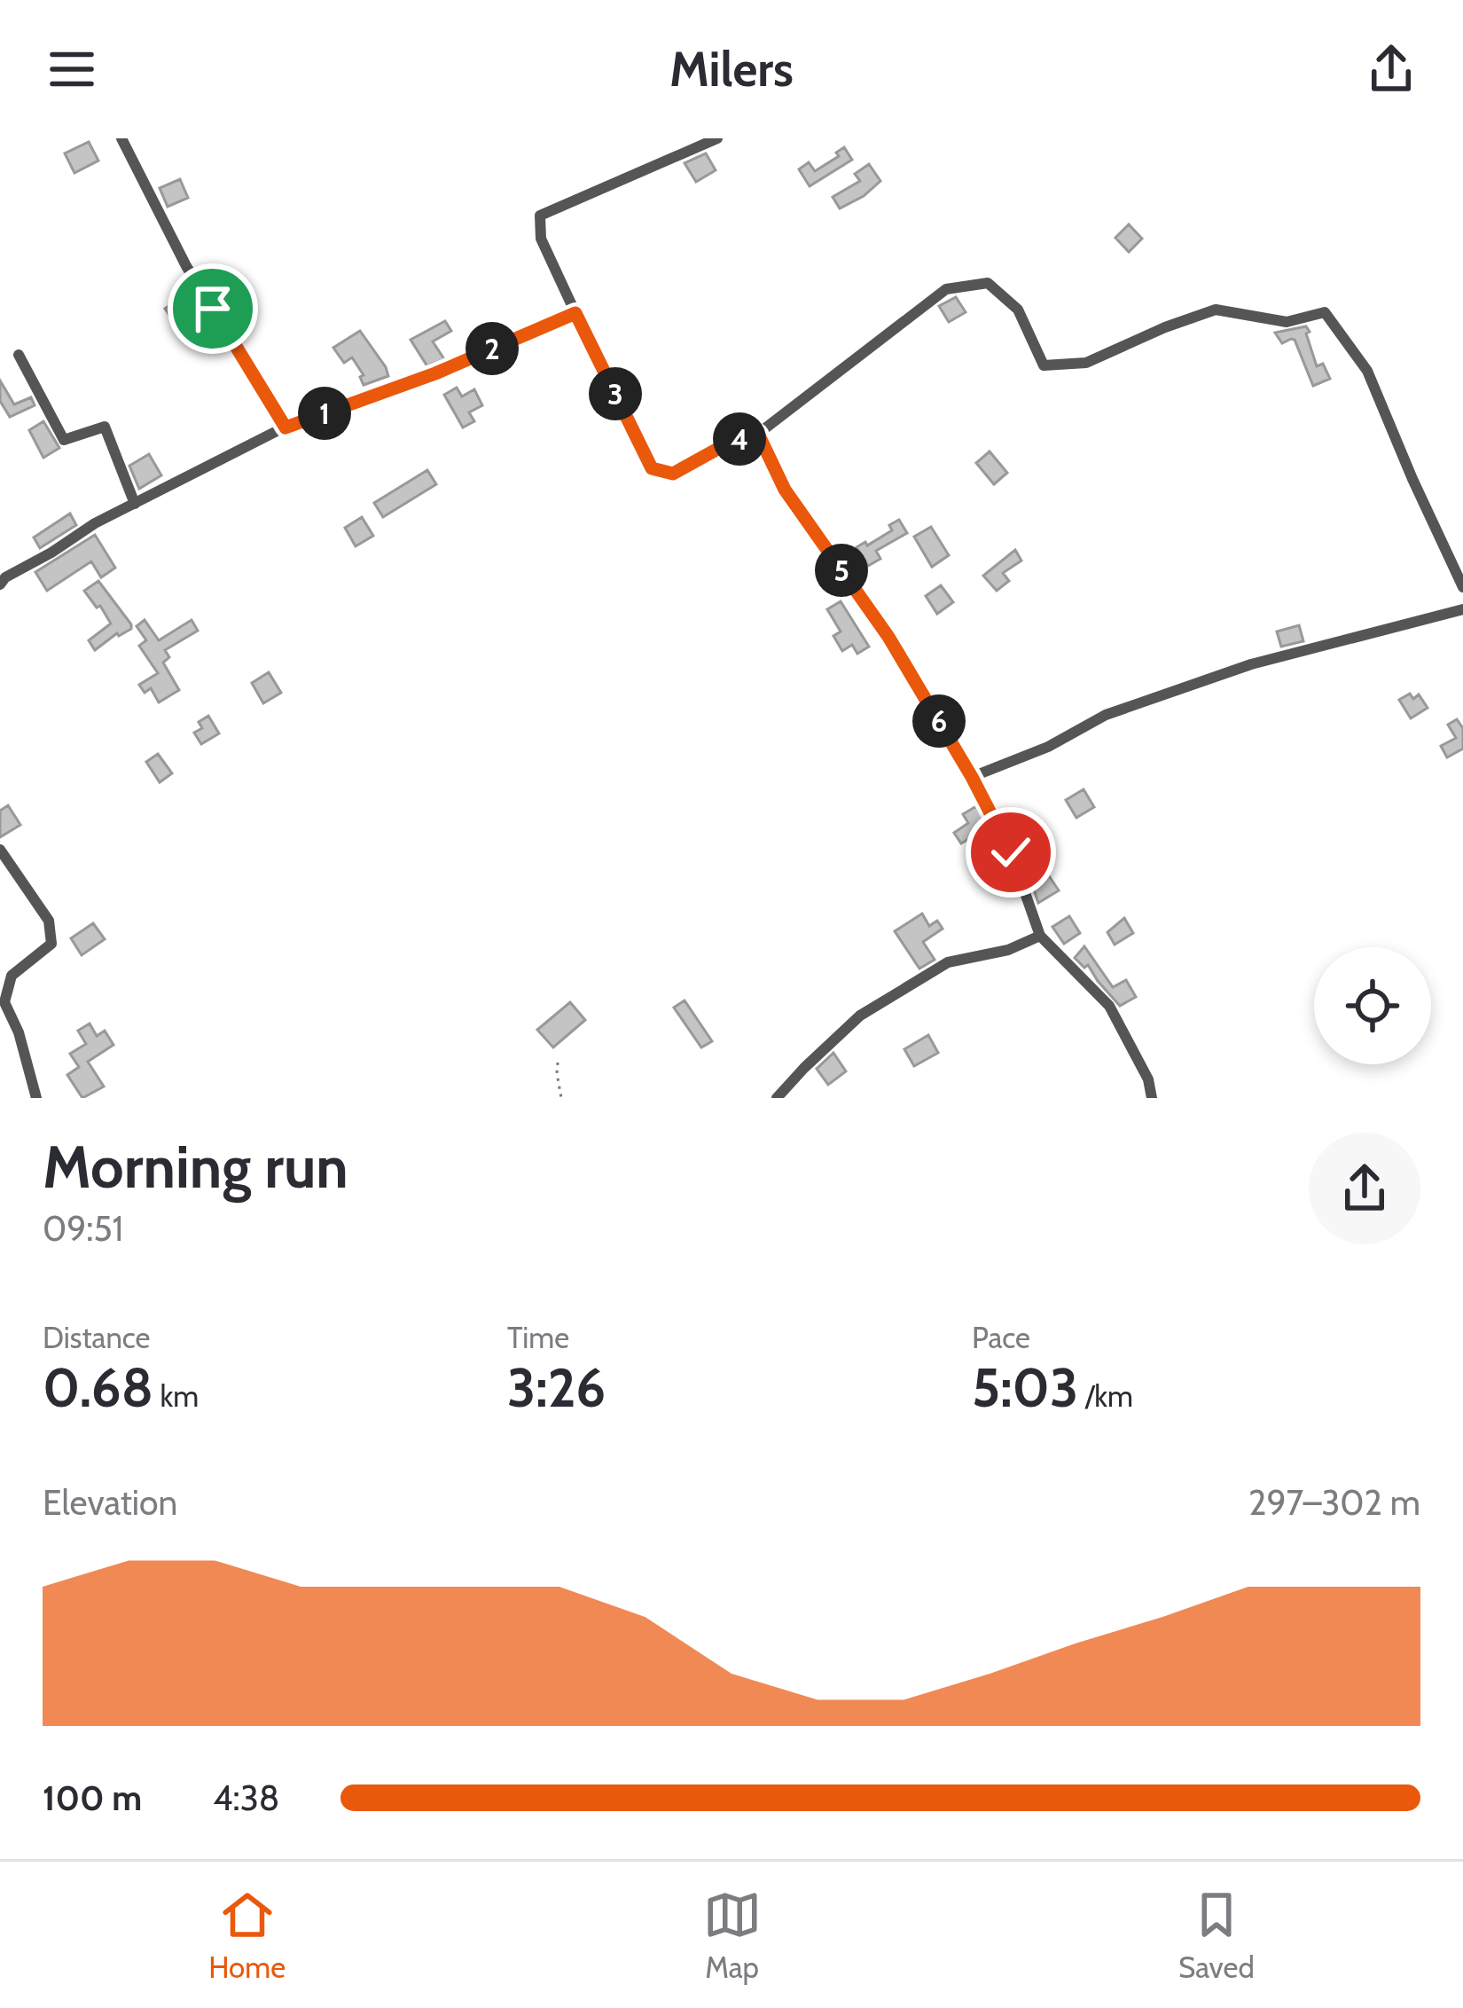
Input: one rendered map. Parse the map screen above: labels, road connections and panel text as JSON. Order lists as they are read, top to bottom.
{
  "page": {
    "header": "Milers",
    "pins": [
      "2",
      "3",
      "1",
      "4",
      "5",
      "6"
    ],
    "heading": ["Morning run", "09:51"],
    "stats": [
      ["Distance", "0.68 km"],
      ["Time", "3:26"],
      ["Pace", "5:03 /km"]
    ],
    "chart": ["Elevation", "297–302 m"],
    "list": [
      {
        "name": "100 m",
        "note": "4:38"
      }
    ],
    "tabs": ["Home", "Map", "Saved"]
  }
}
